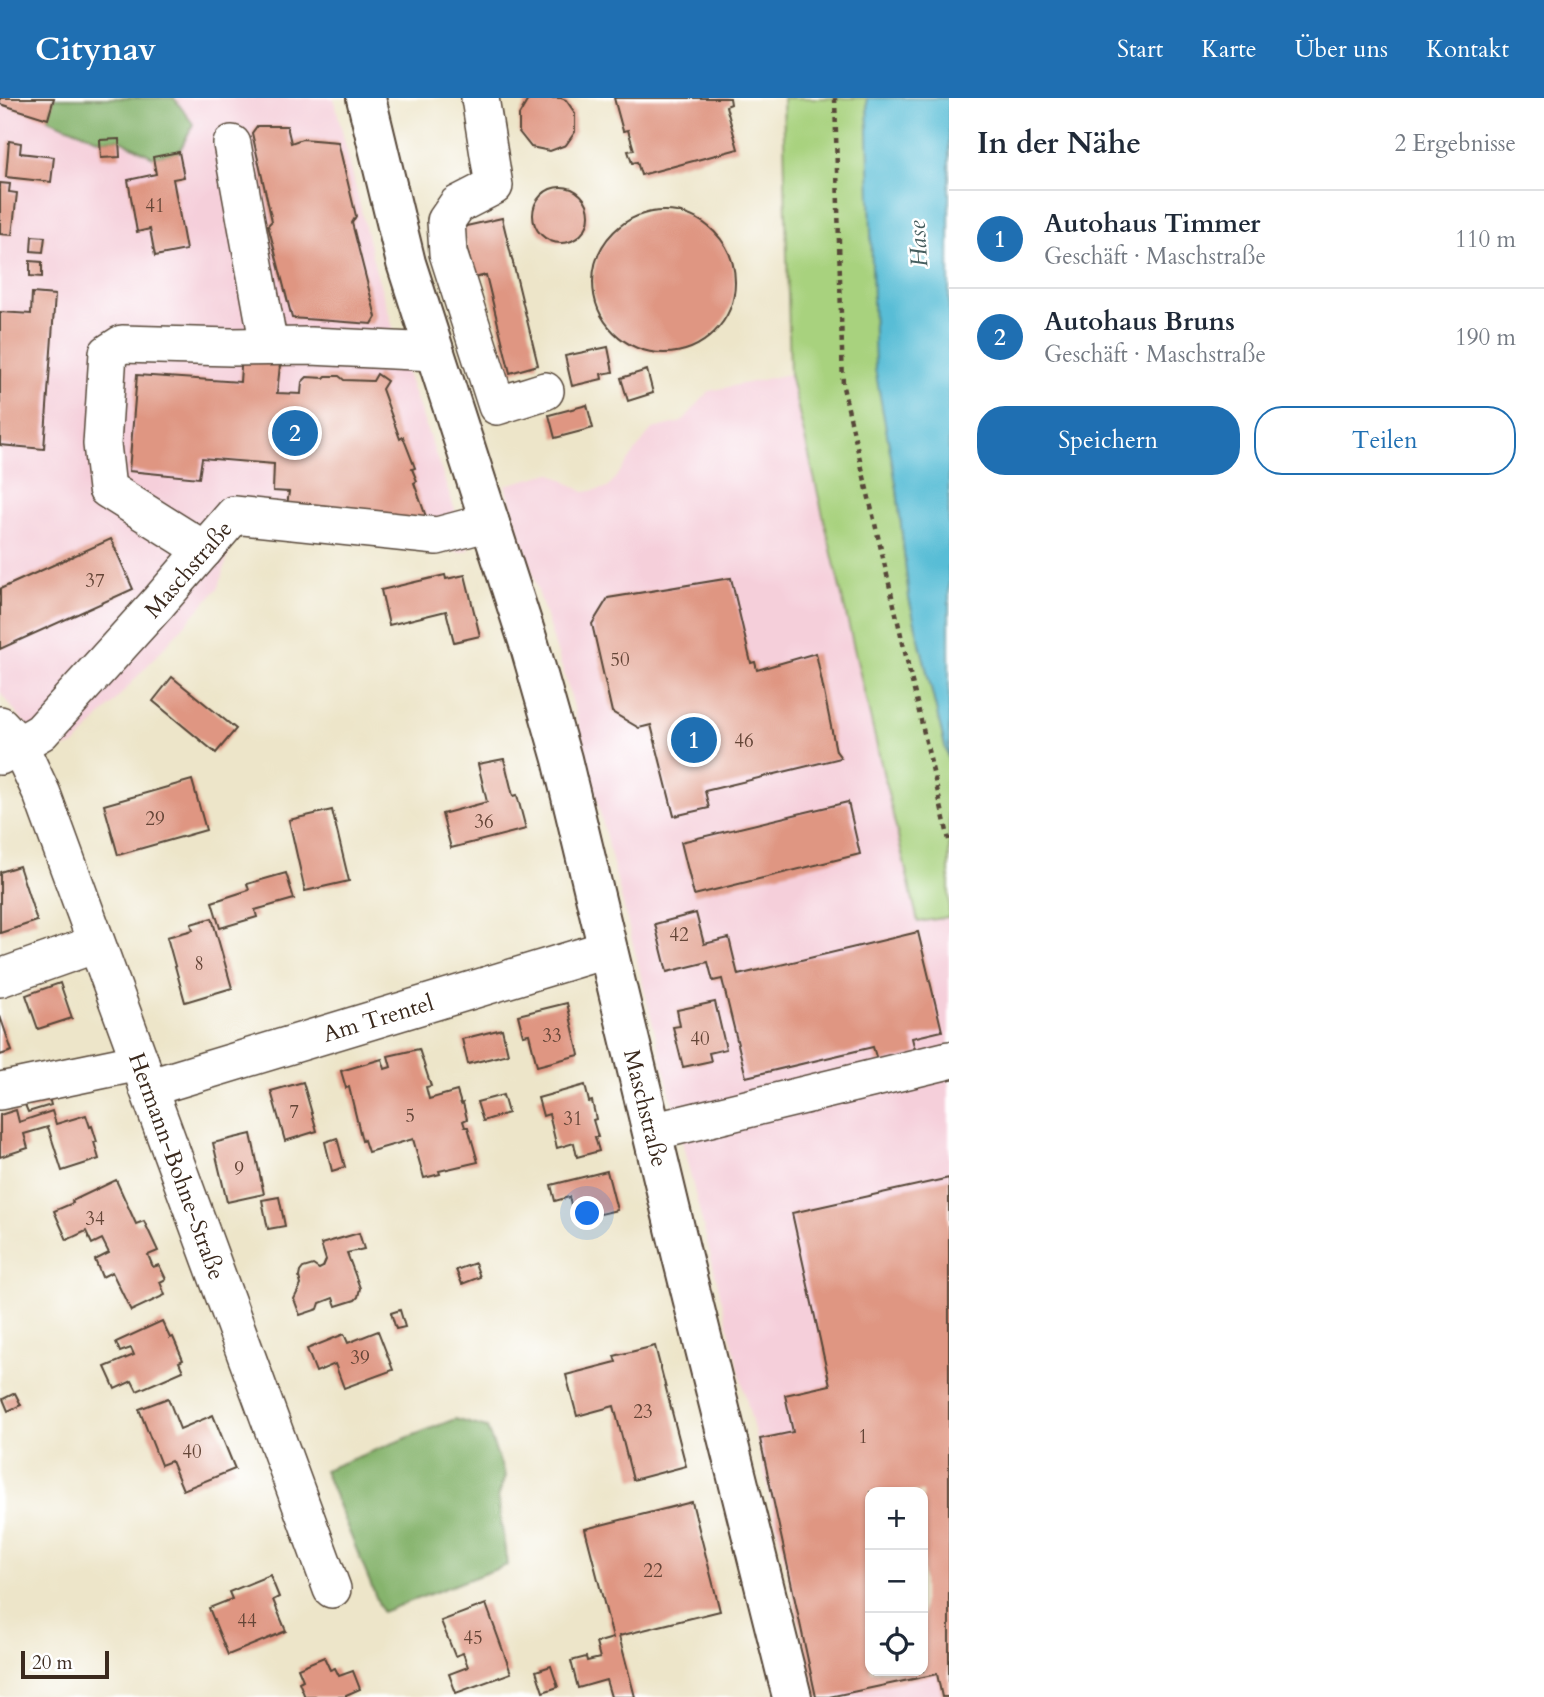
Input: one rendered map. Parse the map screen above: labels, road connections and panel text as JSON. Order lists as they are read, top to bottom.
{
  "streets": {
    "main road": ["Maschstraße"],
    "street": ["Am Trentel", "Hermann-Bohne-Straße"]
  },
  "crossings": [
    ["Maschstraße", "Am Trentel"],
    ["Maschstraße", "Hermann-Bohne-Straße"],
    ["Am Trentel", "Hermann-Bohne-Straße"]
  ],
  "water": ["Hase"],
  "house_numbers": [
    "41",
    "37",
    "50",
    "46",
    "29",
    "36",
    "42",
    "8",
    "33",
    "40",
    "7",
    "5",
    "31",
    "9",
    "34",
    "39",
    "23",
    "1",
    "40",
    "22",
    "44",
    "45"
  ],
  "scale_bar": "20 m",
  "page": {
    "header": "Citynav",
    "nav": [
      "Start",
      "Karte",
      "Über uns",
      "Kontakt"
    ],
    "heading": ["In der Nähe", "2 Ergebnisse"],
    "list": [
      {
        "mark": "1",
        "name": "Autohaus Timmer",
        "note": "Geschäft · Maschstraße",
        "value": "110 m"
      },
      {
        "mark": "2",
        "name": "Autohaus Bruns",
        "note": "Geschäft · Maschstraße",
        "value": "190 m"
      }
    ],
    "buttons": ["Speichern", "Teilen"],
    "pins": ["2", "1"],
    "map_buttons": ["+", "−"],
    "scale": "20 m"
  }
}
